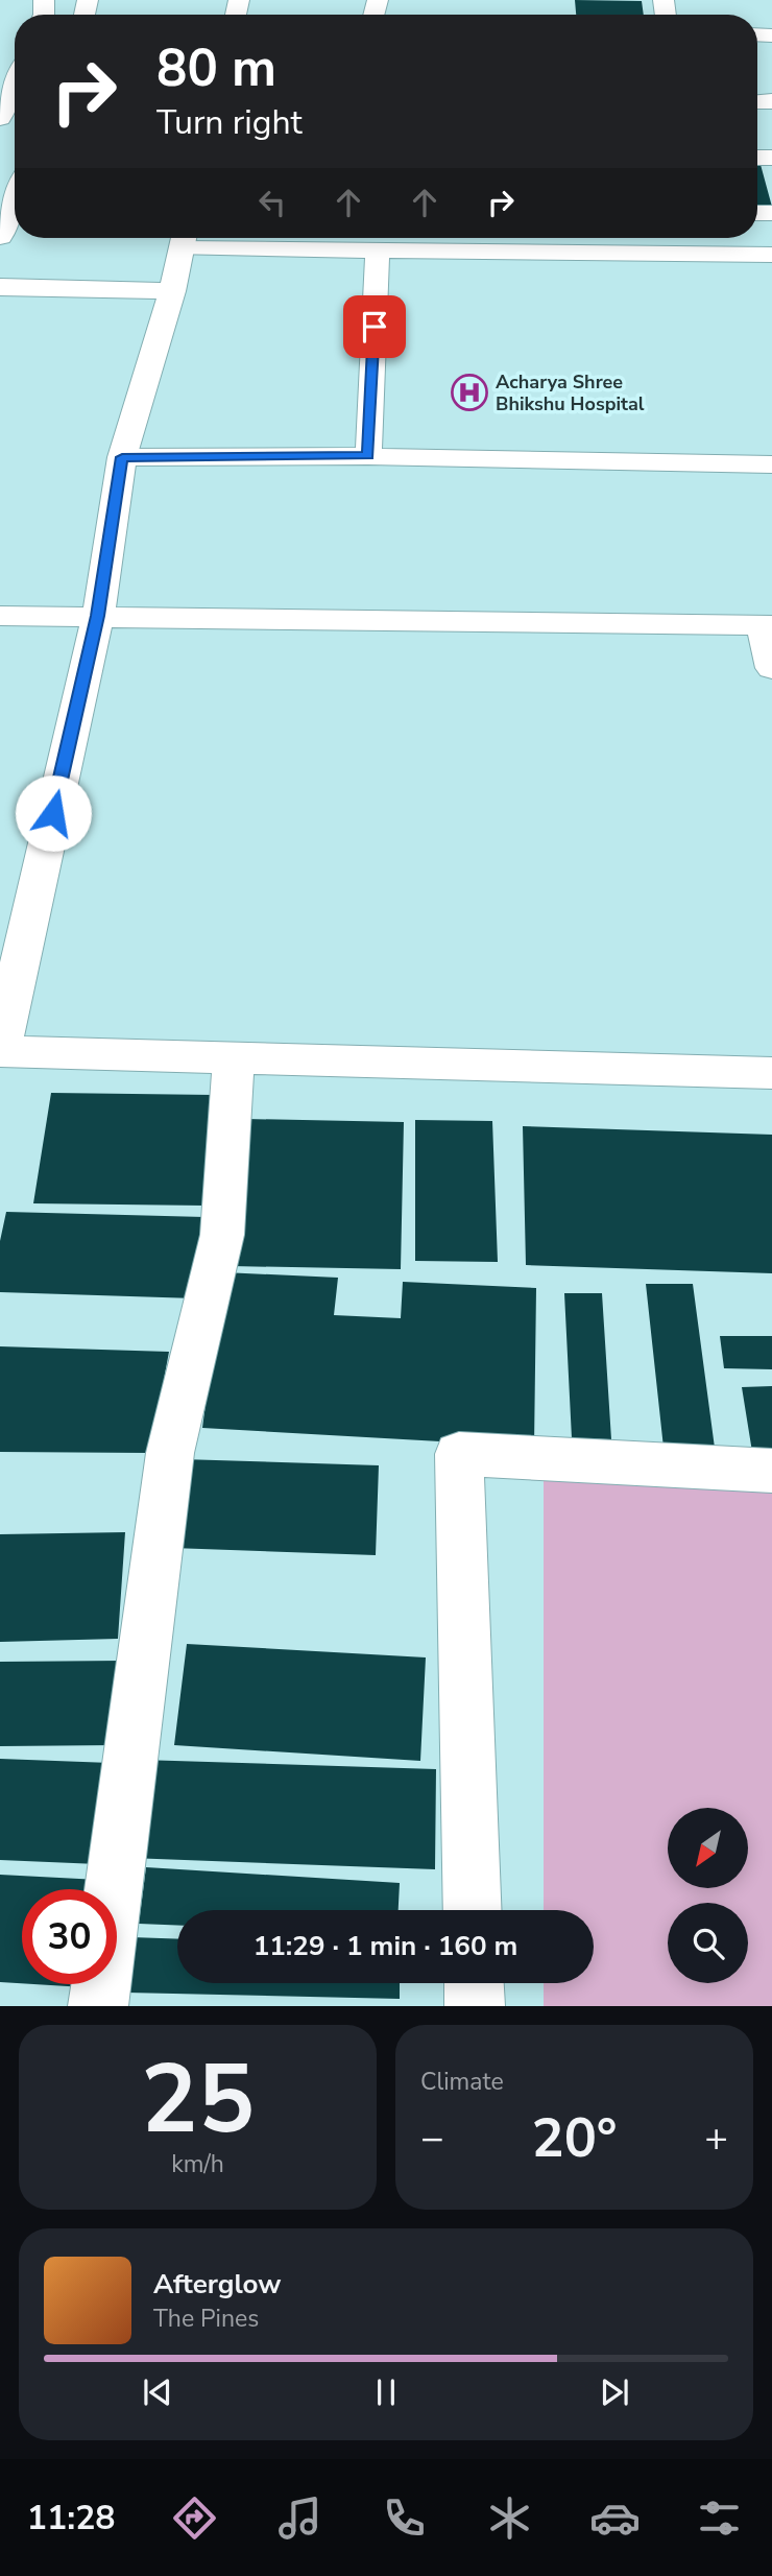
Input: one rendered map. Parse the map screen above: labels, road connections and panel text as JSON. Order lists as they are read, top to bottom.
{
  "places": {
    "hospital": ["Acharya Shree Bhikshu Hospital"]
  },
  "north": "bottom left",
  "page": {
    "turn": ["80 m", "Turn right"],
    "limit": "30",
    "trip": "11:29 · 1 min · 160 m",
    "tile": [
      ["25", "km/h"],
      "Climate"
    ],
    "heat": ["−", "20°", "+"],
    "song": ["Afterglow", "The Pines"],
    "tabs": "11:28"
  }
}
